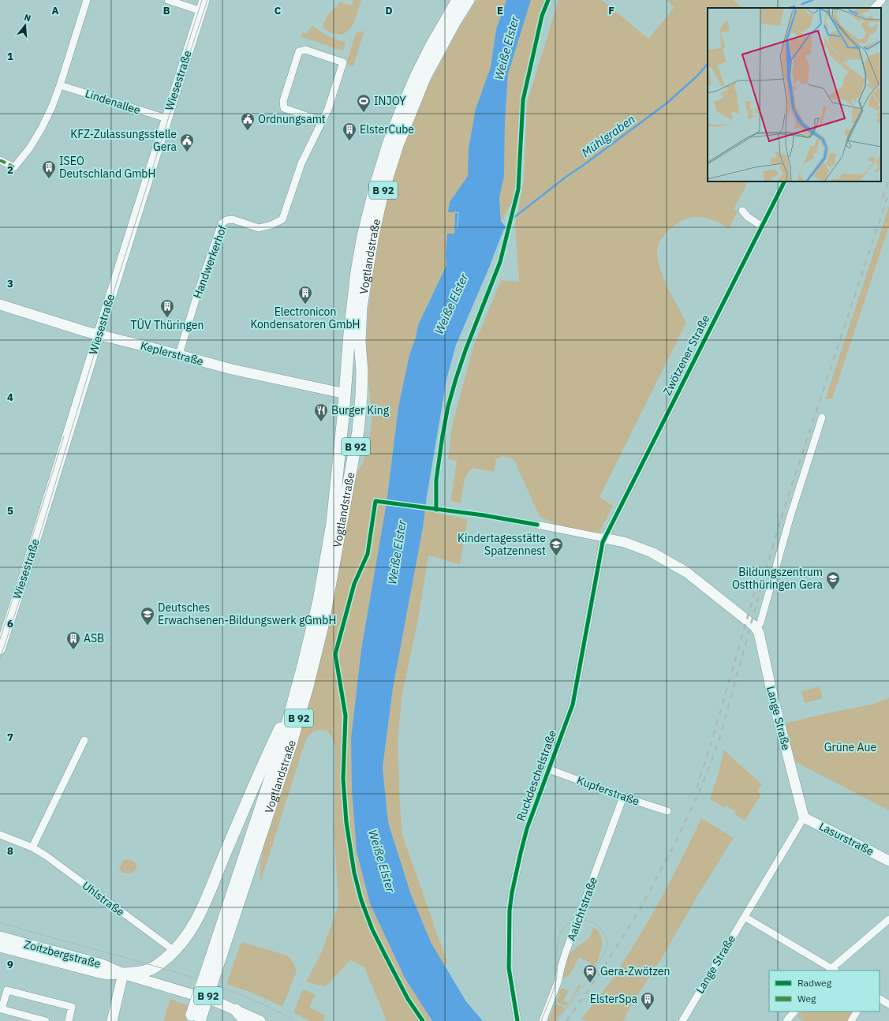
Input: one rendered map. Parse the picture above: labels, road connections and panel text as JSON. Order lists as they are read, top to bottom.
{
  "streets": {
    "main road": ["B 92", "Vogtlandstraße"],
    "street": [
      "Wiesestraße",
      "Lindenallee",
      "Handwerkerhof",
      "Keplerstraße",
      "Zwötzener Straße",
      "Lange Straße",
      "Ruckdeschelstraße",
      "Kupferstraße",
      "Lasurstraße",
      "Uhlstraße",
      "Aalichtstraße",
      "Zoitzbergstraße"
    ]
  },
  "crossings": [
    ["Wiesestraße", "Lindenallee"],
    ["Wiesestraße", "Keplerstraße"],
    ["Vogtlandstraße", "Keplerstraße"],
    ["Handwerkerhof", "Keplerstraße"],
    ["Zwötzener Straße", "Ruckdeschelstraße"],
    ["Lange Straße", "Lasurstraße"],
    ["Ruckdeschelstraße", "Kupferstraße"],
    ["Kupferstraße", "Aalichtstraße"]
  ],
  "water": ["Weiße Elster", "Mühlgraben"],
  "parks": ["Grüne Aue"],
  "places": {
    "sports": ["INJOY"],
    "public building": ["Ordnungsamt", "KFZ-Zulassungsstelle Gera"],
    "building": [
      "ElsterCube",
      "ISEO Deutschland GmbH",
      "Electronicon Kondensatoren GmbH",
      "TÜV Thüringen",
      "ASB",
      "ElsterSpa"
    ],
    "restaurant": ["Burger King"],
    "school or university": ["Kindertagesstätte Spatzennest", "Bildungszentrum Ostthüringen Gera", "Deutsches Erwachsenen-Bildungswerk gGmbH"],
    "station": ["Gera-Zwötzen"]
  },
  "legend": ["Radweg", "Weg"],
  "north": "top",
  "grid": {
    "columns": [
      "A",
      "B",
      "C",
      "D",
      "E",
      "F"
    ],
    "rows": [
      "1",
      "2",
      "3",
      "4",
      "5",
      "6",
      "7",
      "8",
      "9"
    ]
  }
}
